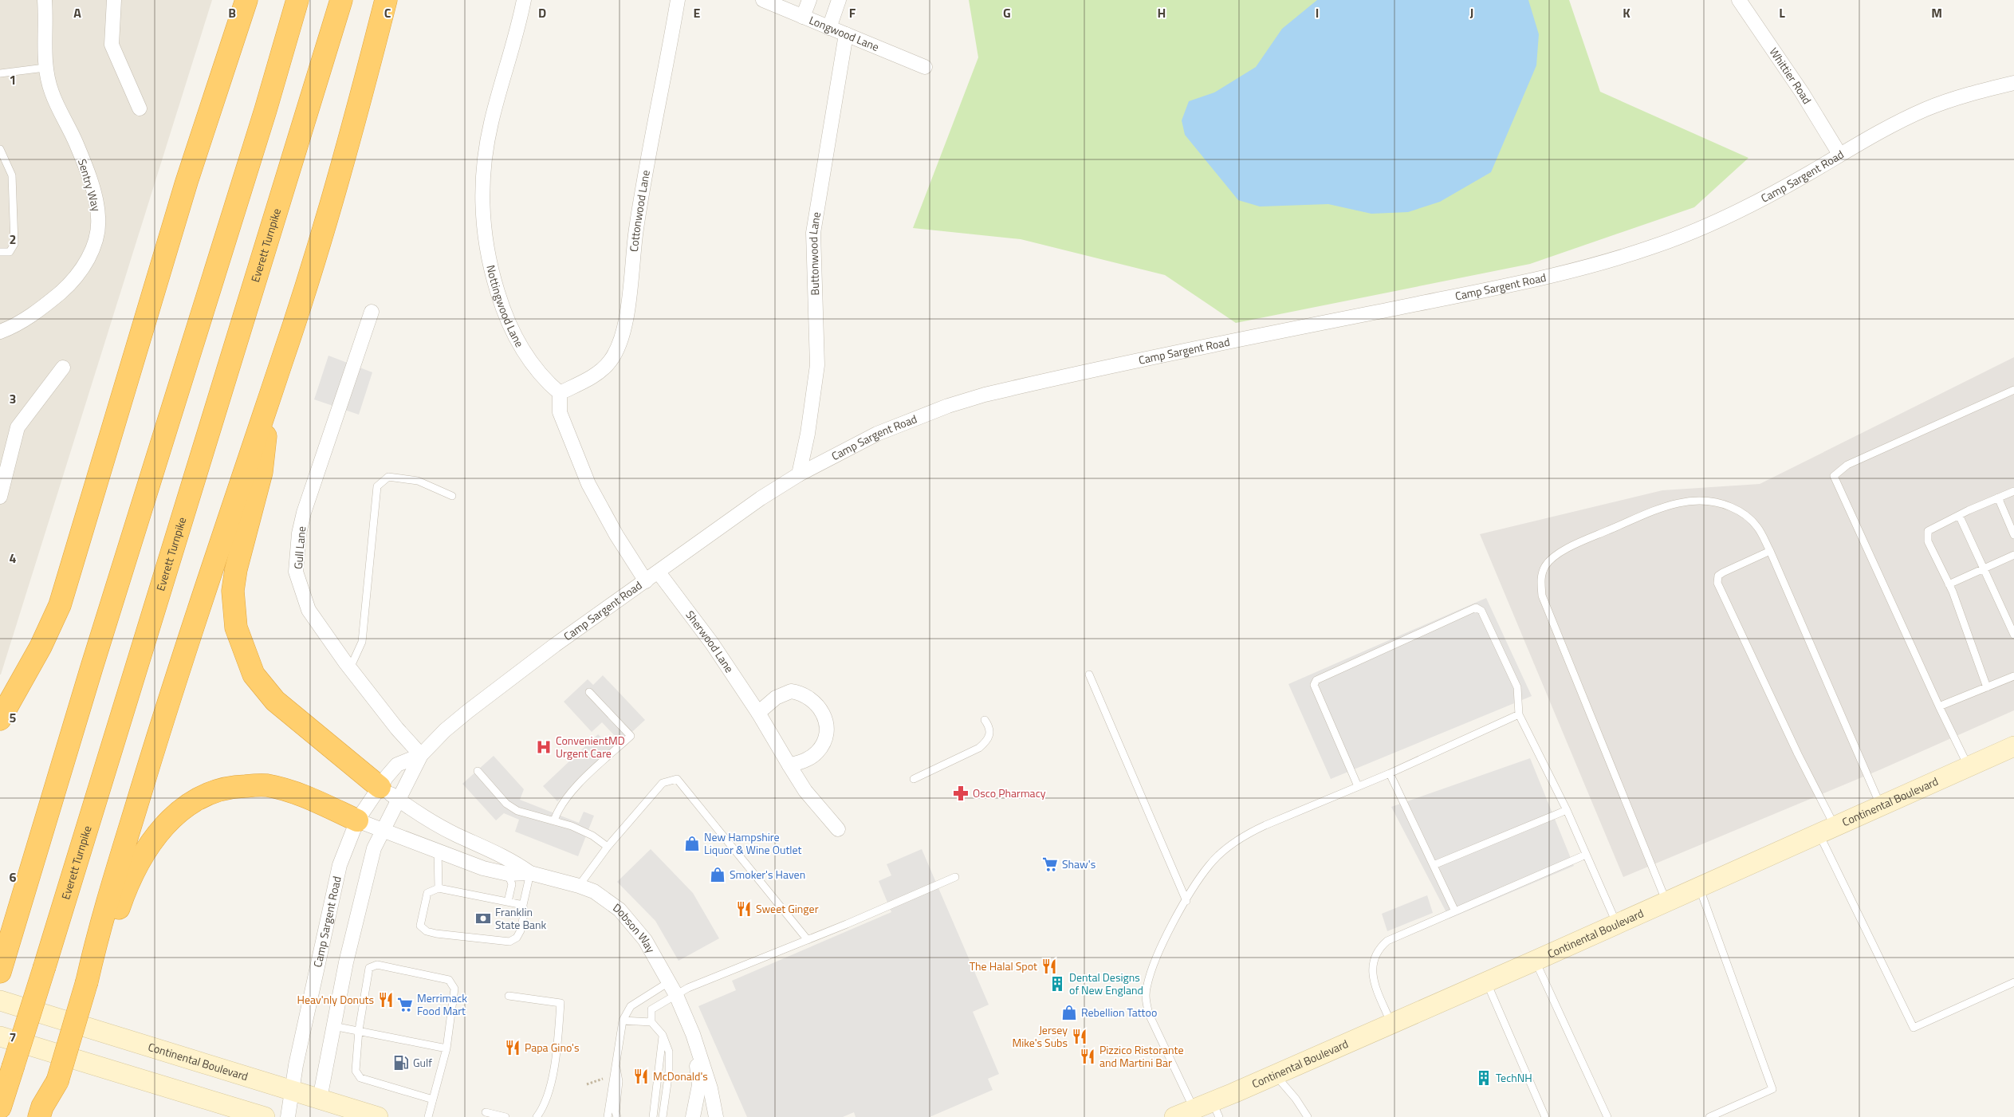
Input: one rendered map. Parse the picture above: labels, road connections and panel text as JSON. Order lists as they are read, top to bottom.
{
  "streets": {
    "highway": ["Everett Turnpike"],
    "main road": ["Continental Boulevard"],
    "street": [
      "Longwood Lane",
      "Whittier Road",
      "Camp Sargent Road",
      "Sentry Way",
      "Cottonwood Lane",
      "Buttonwood Lane",
      "Nottingwood Lane",
      "Gull Lane",
      "Sherwood Lane",
      "Dobson Way"
    ]
  },
  "crossings": [
    ["Longwood Lane", "Buttonwood Lane"],
    ["Whittier Road", "Camp Sargent Road"],
    ["Camp Sargent Road", "Buttonwood Lane"],
    ["Camp Sargent Road", "Gull Lane"],
    ["Camp Sargent Road", "Sherwood Lane"],
    ["Camp Sargent Road", "Continental Boulevard"],
    ["Camp Sargent Road", "Dobson Way"],
    ["Cottonwood Lane", "Nottingwood Lane"]
  ],
  "places": {
    "hospital": ["ConvenientMD Urgent Care"],
    "pharmacy": ["Osco Pharmacy"],
    "shop": ["New Hampshire Liquor & Wine Outlet", "Smoker's Haven", "Rebellion Tattoo"],
    "supermarket": ["Shaw's", "Merrimack Food Mart"],
    "restaurant": [
      "Sweet Ginger",
      "The Halal Spot",
      "Heav'nly Donuts",
      "Jersey Mike's Subs",
      "Papa Gino's",
      "Pizzico Ristorante and Martini Bar",
      "McDonald's"
    ],
    "bank": ["Franklin State Bank"],
    "building": ["Dental Designs of New England", "TechNH"],
    "fuel station": ["Gulf"]
  },
  "grid": {
    "columns": [
      "A",
      "B",
      "C",
      "D",
      "E",
      "F",
      "G",
      "H",
      "I",
      "J",
      "K",
      "L",
      "M"
    ],
    "rows": [
      "1",
      "2",
      "3",
      "4",
      "5",
      "6",
      "7"
    ]
  }
}
